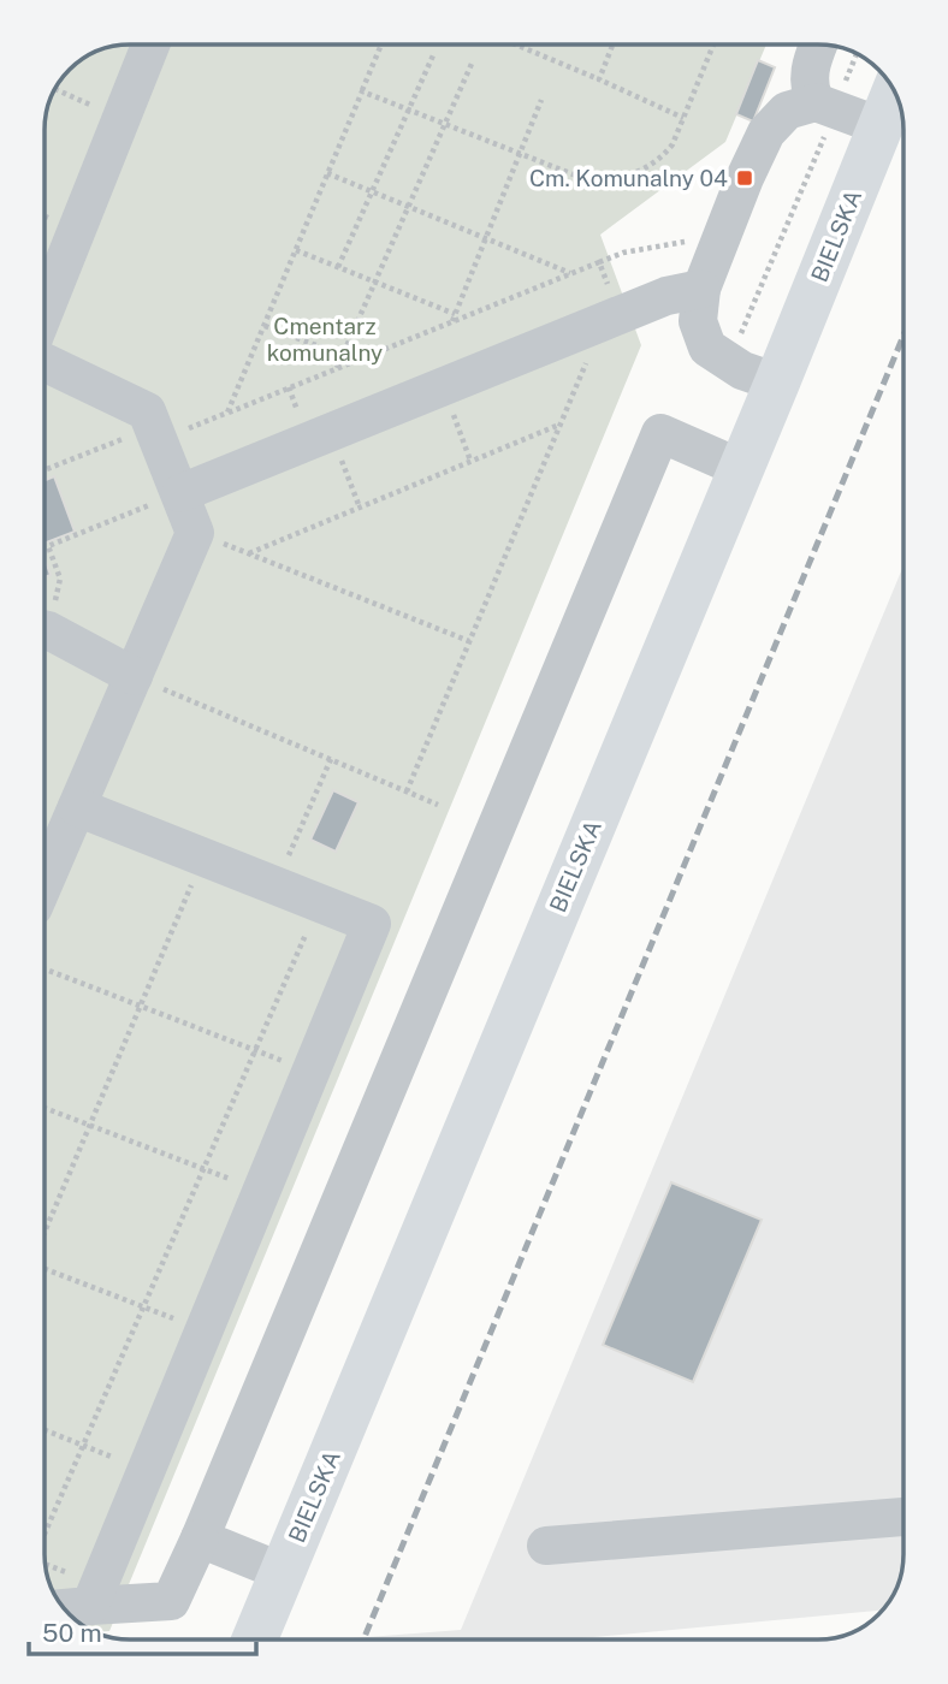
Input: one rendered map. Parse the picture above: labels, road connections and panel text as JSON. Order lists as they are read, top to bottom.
{
  "streets": {
    "main road": ["BIELSKA"]
  },
  "parks": ["Cmentarz komunalny"],
  "places": {
    "transit": ["Cm. Komunalny 04"]
  },
  "scale_bar": "50 m"
}
